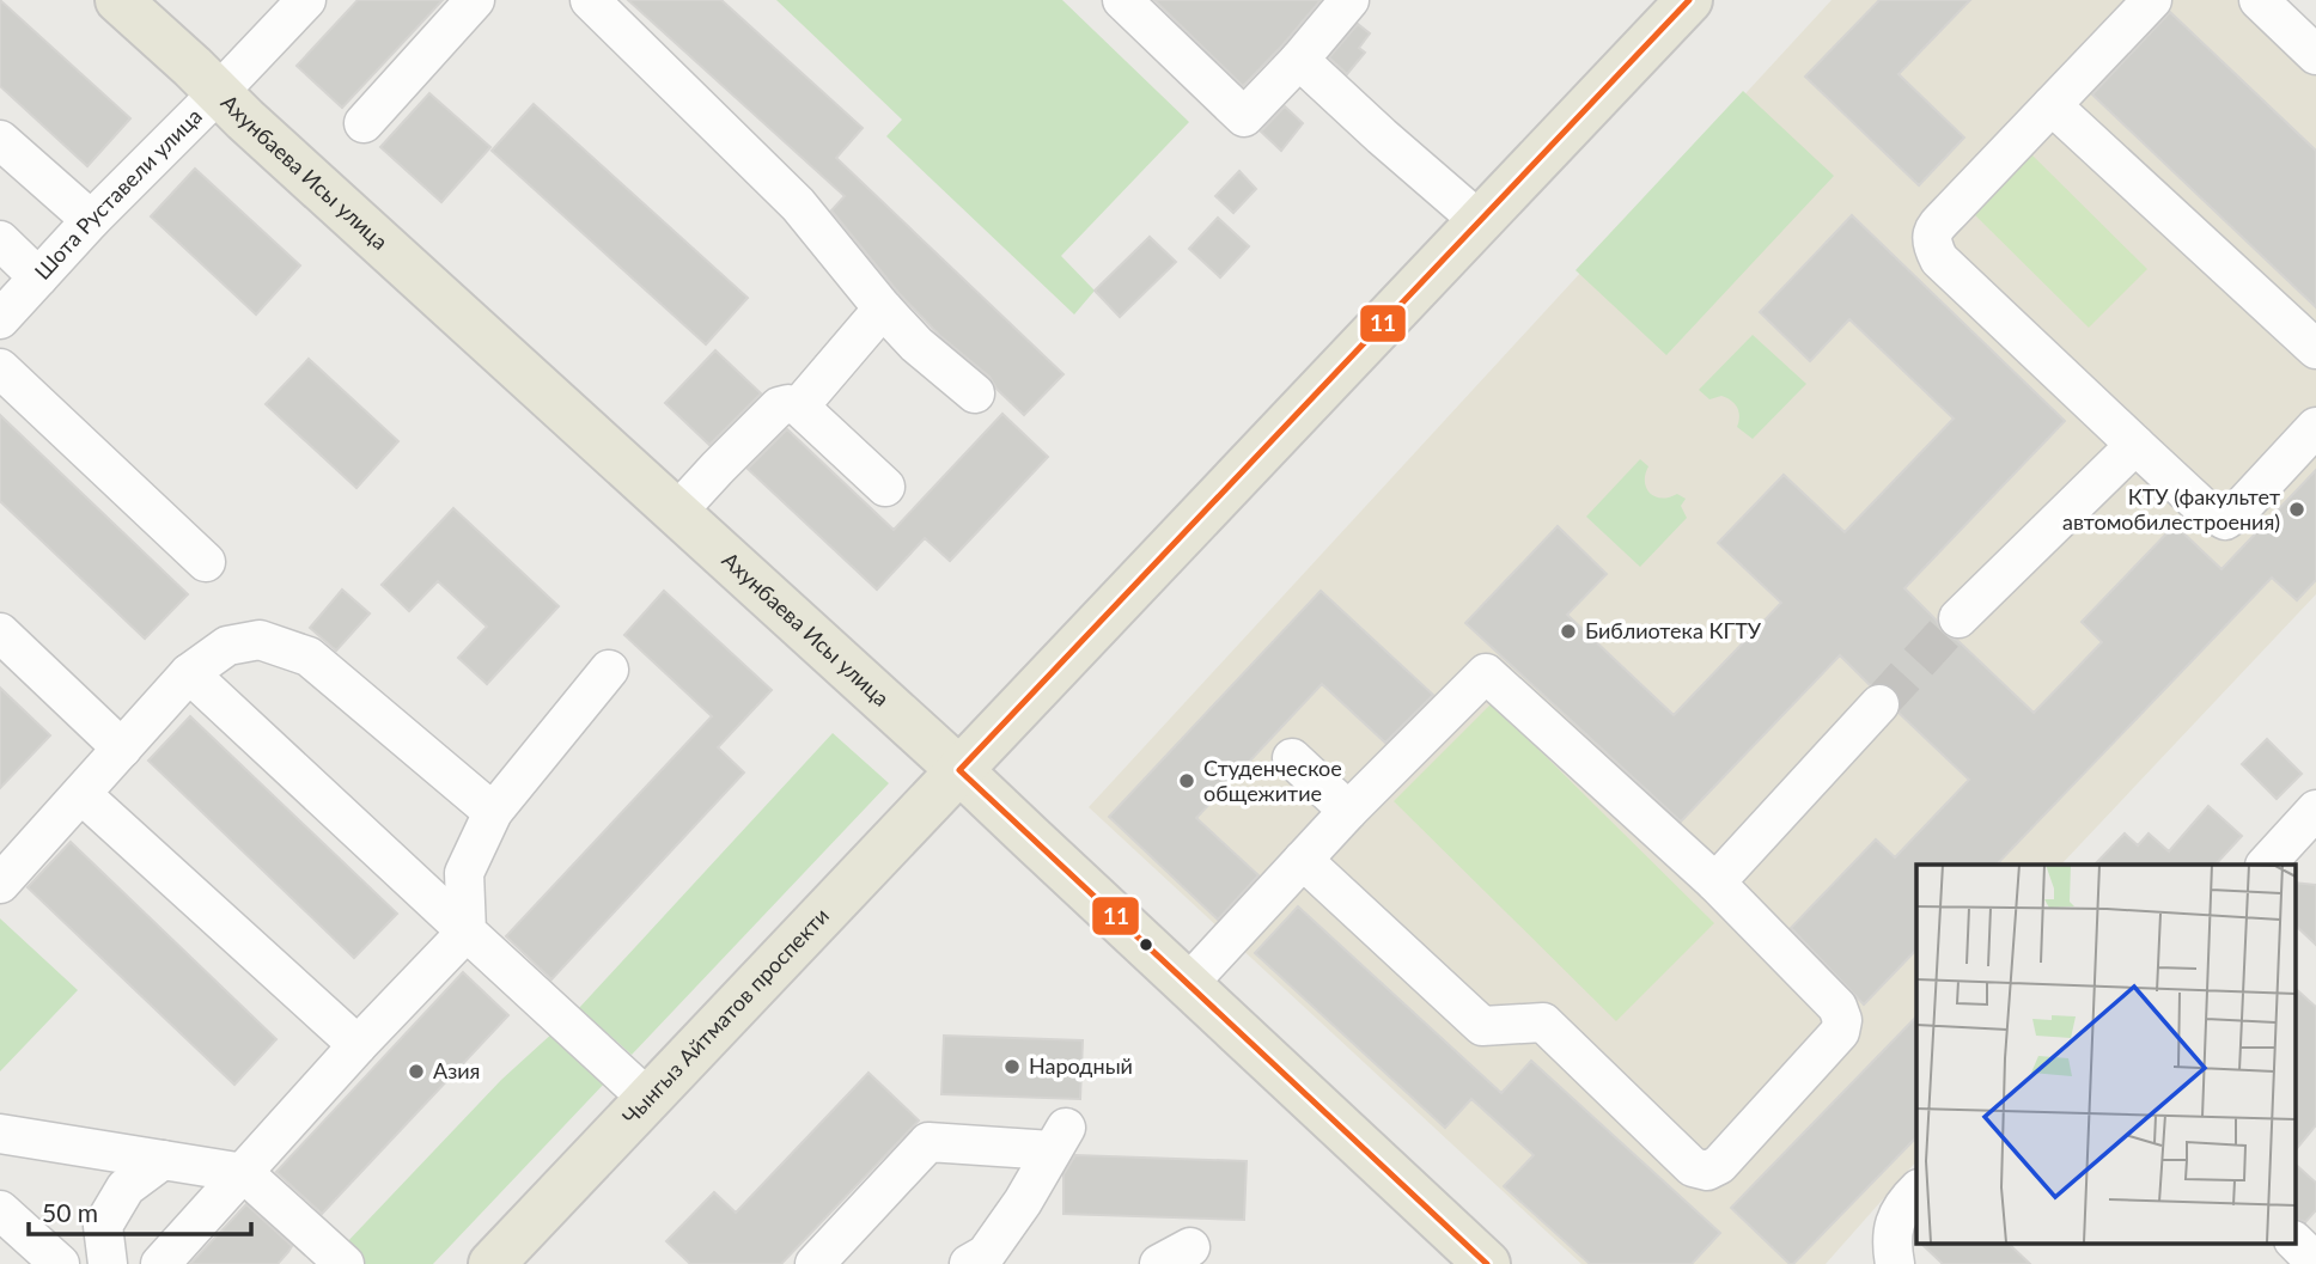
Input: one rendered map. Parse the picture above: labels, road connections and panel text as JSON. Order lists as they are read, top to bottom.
{
  "streets": {
    "main road": ["Ахунбаева Исы улица", "Чынгыз Айтматов проспекти"],
    "street": ["Шота Руставели улица"]
  },
  "crossings": [
    ["Ахунбаева Исы улица", "Шота Руставели улица"],
    ["Ахунбаева Исы улица", "Чынгыз Айтматов проспекти"]
  ],
  "places": [
    "КТУ (факультет автомобилестроения)",
    "Библиотека КГТУ",
    "Студенческое общежитие",
    "Народный",
    "Азия"
  ],
  "lines": ["transit line 11"],
  "scale_bar": "50 m"
}
